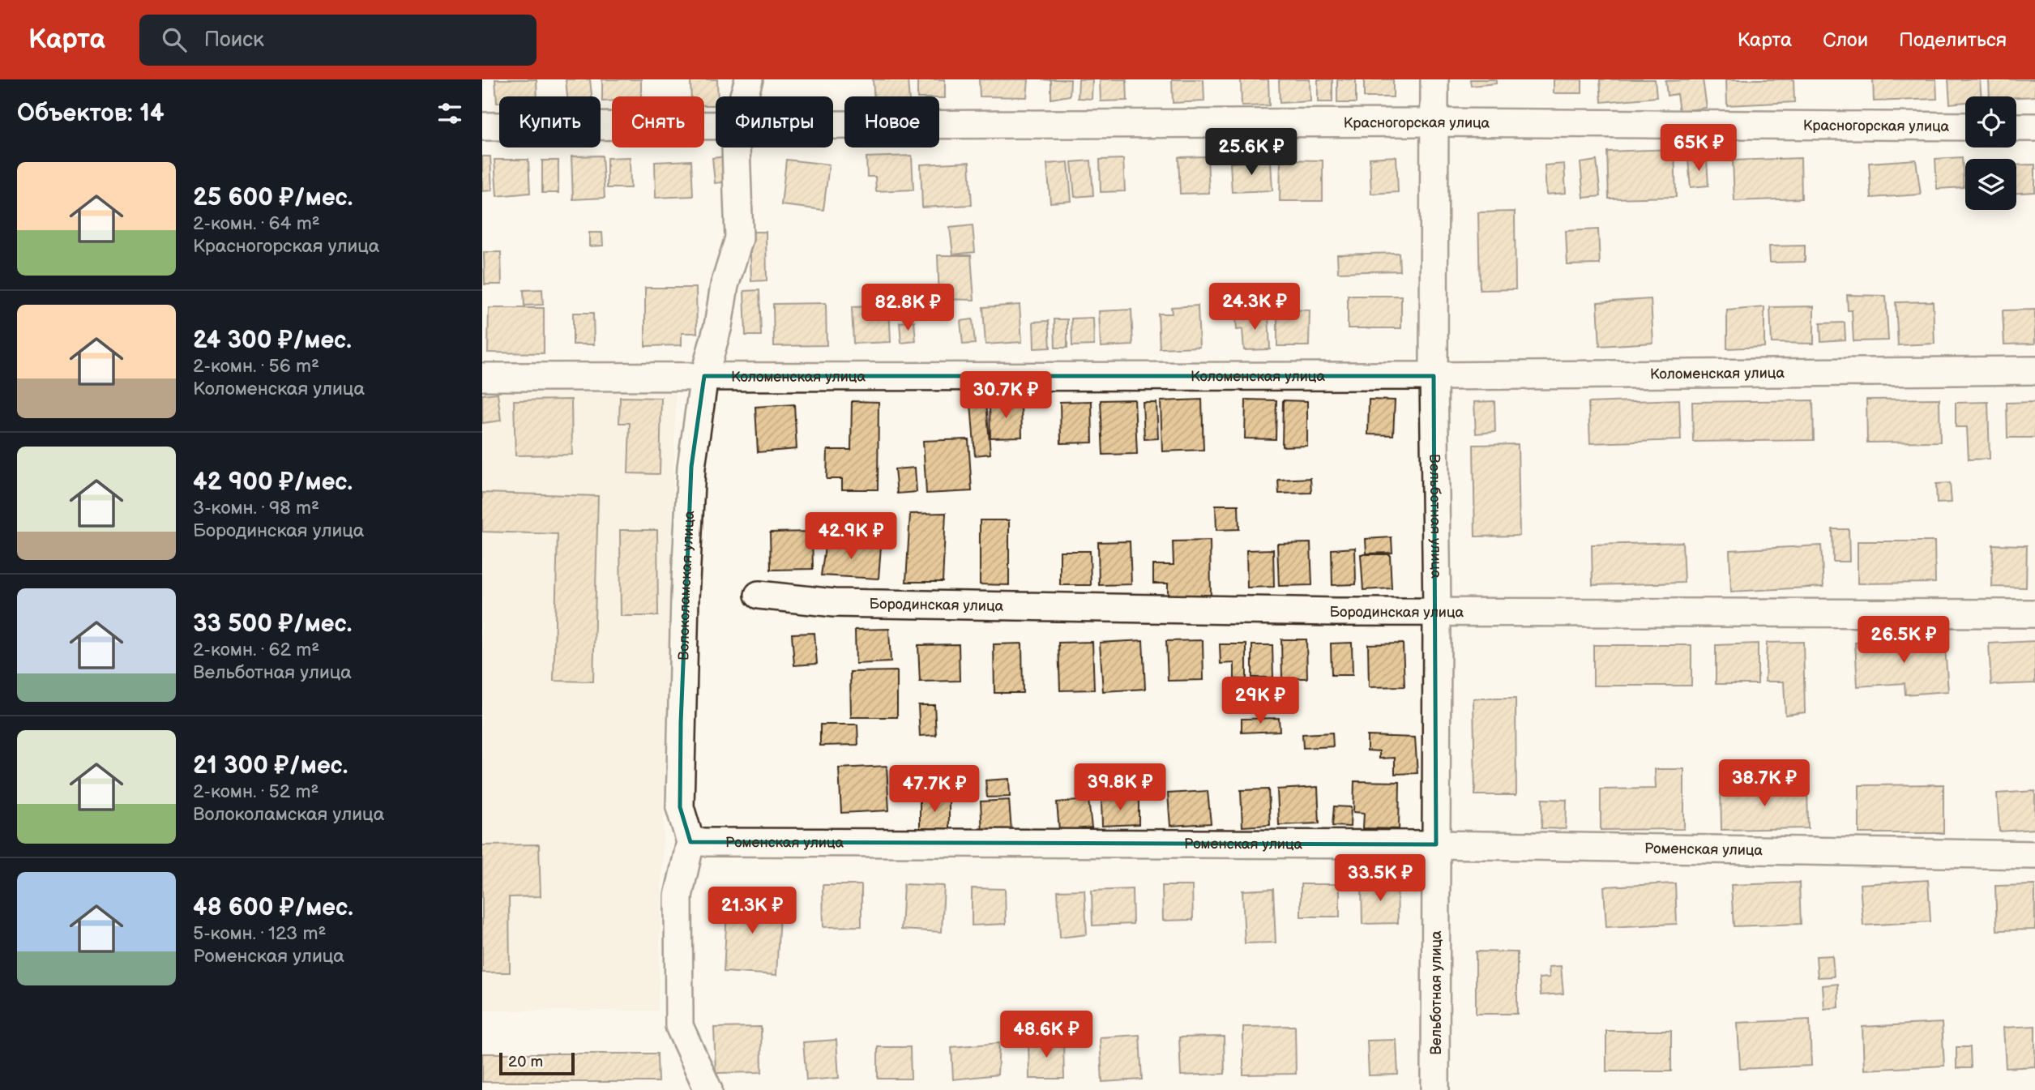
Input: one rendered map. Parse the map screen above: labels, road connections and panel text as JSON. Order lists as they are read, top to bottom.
{
  "streets": {
    "street": [
      "Красногорская улица",
      "Коломенская улица",
      "Вельботная улица",
      "Волоколамская улица",
      "Бородинская улица",
      "Роменская улица"
    ]
  },
  "crossings": [
    ["Красногорская улица", "Вельботная улица"],
    ["Коломенская улица", "Вельботная улица"],
    ["Коломенская улица", "Волоколамская улица"],
    ["Вельботная улица", "Бородинская улица"],
    ["Вельботная улица", "Роменская улица"],
    ["Волоколамская улица", "Роменская улица"]
  ],
  "scale_bar": "20 m",
  "page": {
    "header": "Карта",
    "search": "Поиск",
    "nav": ["Карта", "Слои", "Поделиться"],
    "heading": "Объектов: 14",
    "chip": [
      "Купить",
      "Снять",
      "Фильтры",
      "Новое"
    ],
    "price": [
      "65K ₽",
      "25.6K ₽",
      "24.3K ₽",
      "82.8K ₽",
      "30.7K ₽",
      "42.9K ₽",
      "26.5K ₽",
      "29K ₽",
      "38.7K ₽",
      "39.8K ₽",
      "47.7K ₽",
      "33.5K ₽",
      "21.3K ₽",
      "48.6K ₽"
    ],
    "list": [
      {
        "name": "25 600 ₽/мес.",
        "note": "2-комн. · 64 m² · Красногорская улица"
      },
      {
        "name": "24 300 ₽/мес.",
        "note": "2-комн. · 56 m² · Коломенская улица"
      },
      {
        "name": "42 900 ₽/мес.",
        "note": "3-комн. · 98 m² · Бородинская улица"
      },
      {
        "name": "33 500 ₽/мес.",
        "note": "2-комн. · 62 m² · Вельботная улица"
      },
      {
        "name": "21 300 ₽/мес.",
        "note": "2-комн. · 52 m² · Волоколамская улица"
      },
      {
        "name": "48 600 ₽/мес.",
        "note": "5-комн. · 123 m² · Роменская улица"
      }
    ],
    "scale": "20 m"
  }
}
